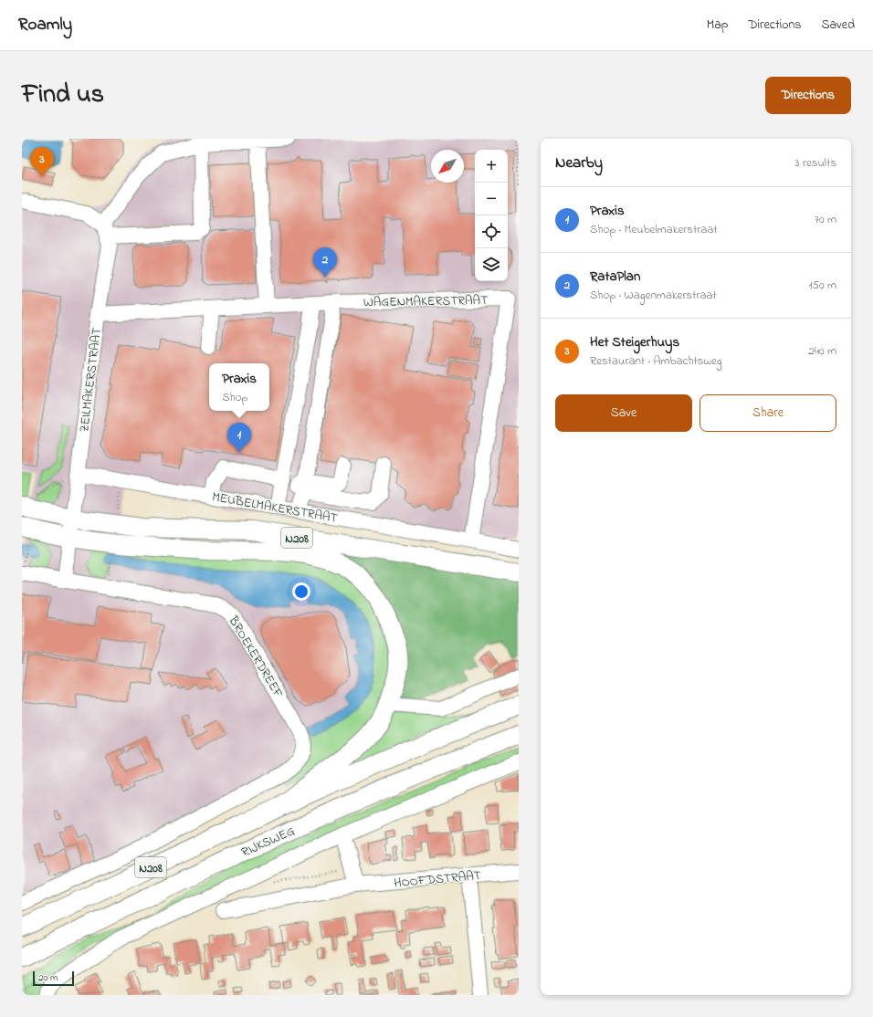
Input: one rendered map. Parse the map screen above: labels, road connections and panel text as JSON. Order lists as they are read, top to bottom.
{
  "streets": {
    "main road": ["N208", "RIJKSWEG"],
    "street": [
      "WAGENMAKERSTRAAT",
      "ZEILMAKERSTRAAT",
      "MEUBELMAKERSTRAAT",
      "BROEKERDREEF",
      "HOOFDSTRAAT"
    ]
  },
  "crossings": [
    ["WAGENMAKERSTRAAT", "ZEILMAKERSTRAAT"],
    ["WAGENMAKERSTRAAT", "MEUBELMAKERSTRAAT"],
    ["ZEILMAKERSTRAAT", "MEUBELMAKERSTRAAT"],
    ["ZEILMAKERSTRAAT", "N208"],
    ["N208", "RIJKSWEG"]
  ],
  "scale_bar": "20 m",
  "north": "bottom left",
  "page": {
    "header": "Roamly",
    "nav": ["Map", "Directions", "Saved"],
    "title": "Find us",
    "buttons": [
      "Directions",
      ["Save", "Share"]
    ],
    "heading": ["Nearby", "3 results"],
    "pins": ["3", "2", "1"],
    "map_buttons": ["+", "−"],
    "list": [
      {
        "mark": "1",
        "name": "Praxis",
        "note": "Shop · Meubelmakerstraat",
        "value": "70 m"
      },
      {
        "mark": "2",
        "name": "RataPlan",
        "note": "Shop · Wagenmakerstraat",
        "value": "150 m"
      },
      {
        "mark": "3",
        "name": "Het Steigerhuys",
        "note": "Restaurant · Ambachtsweg",
        "value": "240 m"
      }
    ],
    "popup": ["Praxis", "Shop"],
    "scale": "20 m"
  }
}
